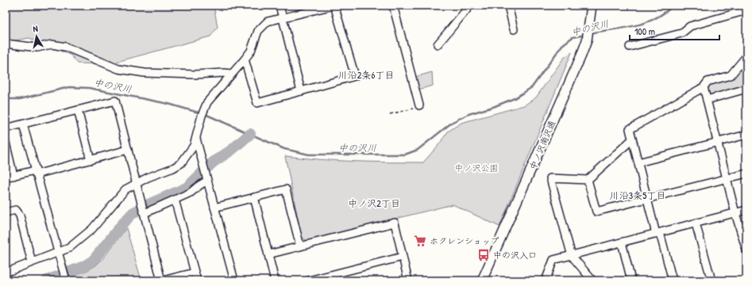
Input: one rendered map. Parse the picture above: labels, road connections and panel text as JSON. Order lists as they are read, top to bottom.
{
  "streets": {
    "street": ["中ノ沢南沢通"]
  },
  "districts": ["川沿2条6丁目", "川沿3条5丁目", "中ノ沢2丁目"],
  "water": ["中の沢川"],
  "parks": ["中ノ沢公園"],
  "places": {
    "supermarket": ["ホクレンショップ"],
    "bus stop": ["中の沢入口"]
  },
  "scale_bar": "100 m",
  "north": "top"
}
